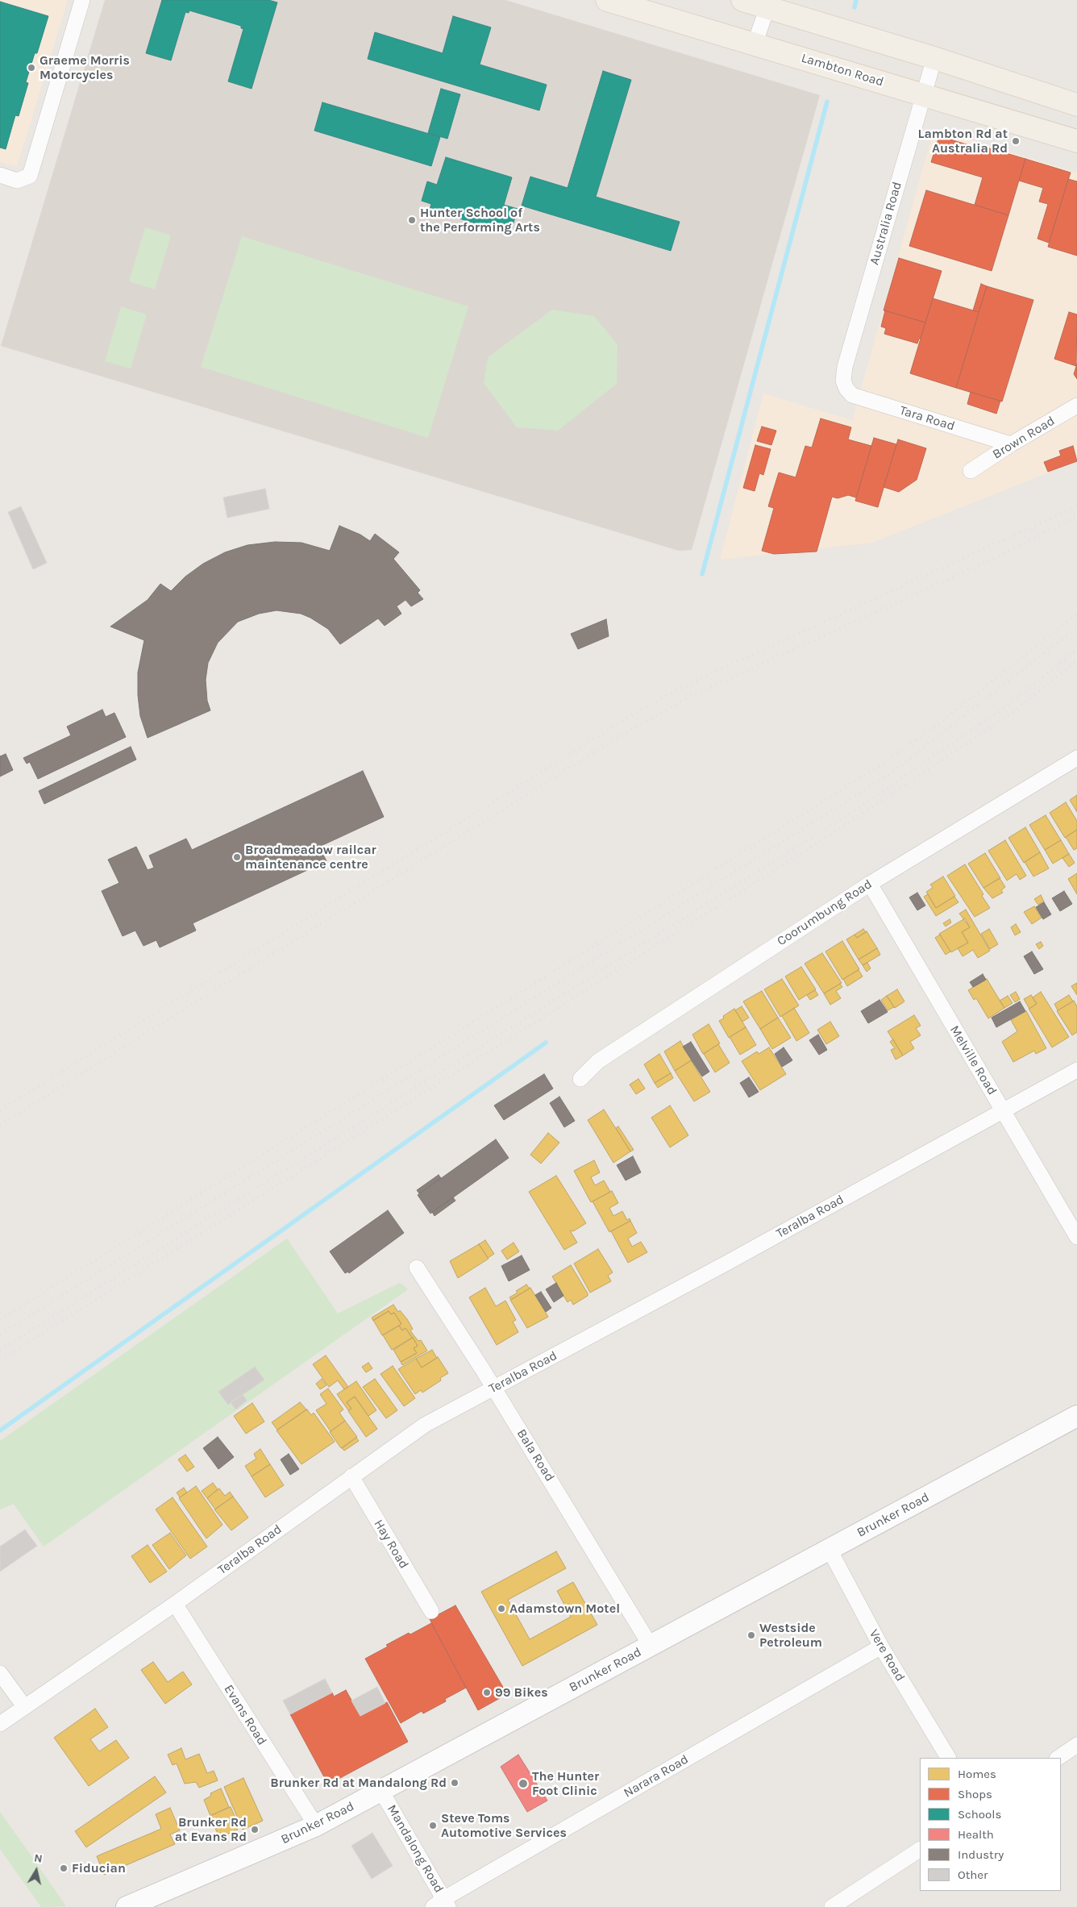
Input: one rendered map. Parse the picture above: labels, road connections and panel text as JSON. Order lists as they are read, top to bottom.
{
  "streets": {
    "main road": ["Lambton Road", "Brunker Road"],
    "street": [
      "Australia Road",
      "Tara Road",
      "Brown Road",
      "Coorumbung Road",
      "Melville Road",
      "Teralba Road",
      "Bala Road",
      "Hay Road",
      "Vere Road",
      "Evans Road",
      "Narara Road",
      "Mandalong Road"
    ]
  },
  "crossings": [
    ["Lambton Road", "Australia Road"],
    ["Australia Road", "Tara Road"],
    ["Tara Road", "Brown Road"],
    ["Coorumbung Road", "Melville Road"],
    ["Melville Road", "Teralba Road"],
    ["Teralba Road", "Bala Road"],
    ["Teralba Road", "Hay Road"],
    ["Teralba Road", "Evans Road"],
    ["Bala Road", "Brunker Road"],
    ["Brunker Road", "Vere Road"],
    ["Brunker Road", "Evans Road"],
    ["Brunker Road", "Mandalong Road"],
    ["Vere Road", "Narara Road"],
    ["Narara Road", "Mandalong Road"]
  ],
  "places": [
    "Graeme Morris Motorcycles",
    "Lambton Rd at Australia Rd",
    "Hunter School of the Performing Arts",
    "Broadmeadow railcar maintenance centre",
    "Adamstown Motel",
    "Westside Petroleum",
    "99 Bikes",
    "Brunker Rd at Mandalong Rd",
    "The Hunter Foot Clinic",
    "Steve Toms Automotive Services",
    "Brunker Rd at Evans Rd",
    "Fiducian"
  ],
  "legend": [
    "Homes",
    "Shops",
    "Schools",
    "Health",
    "Industry",
    "Other"
  ],
  "north": "top"
}
